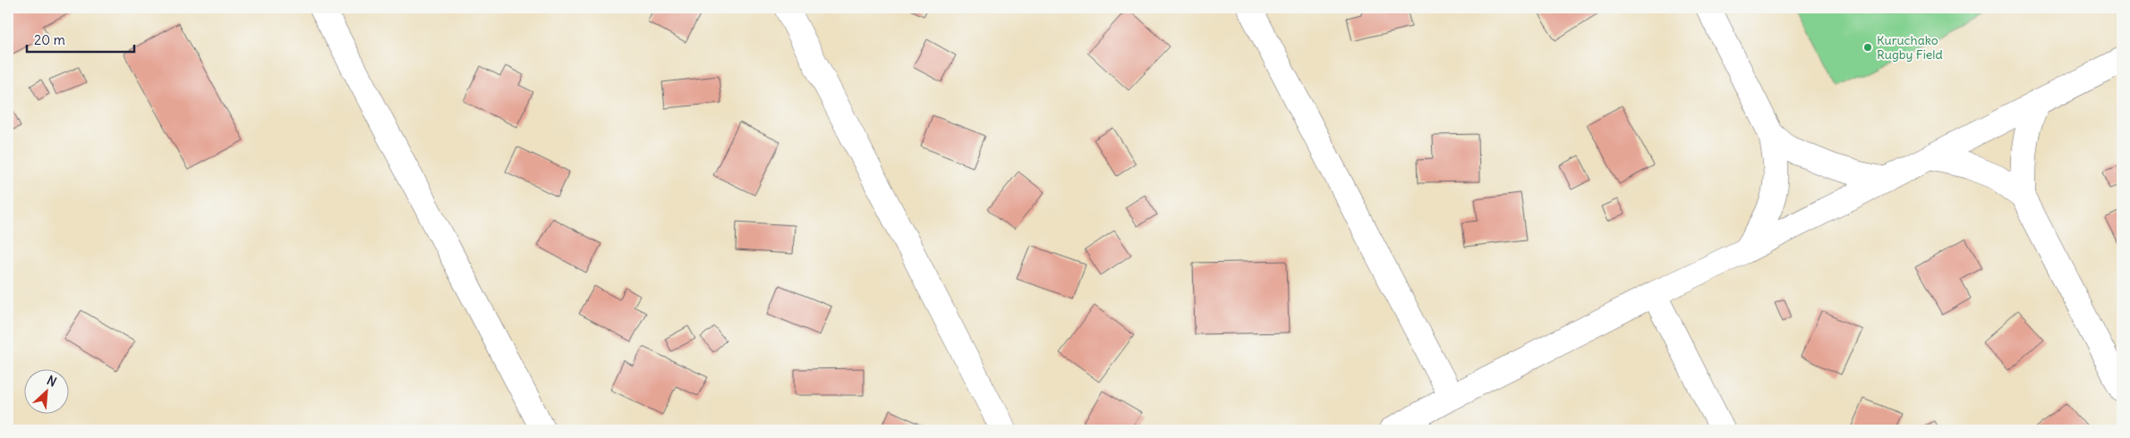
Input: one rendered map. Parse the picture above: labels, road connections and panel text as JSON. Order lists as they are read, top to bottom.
{
  "places": ["Kuruchako Rugby Field"],
  "scale_bar": "20 m",
  "north": "top right"
}
